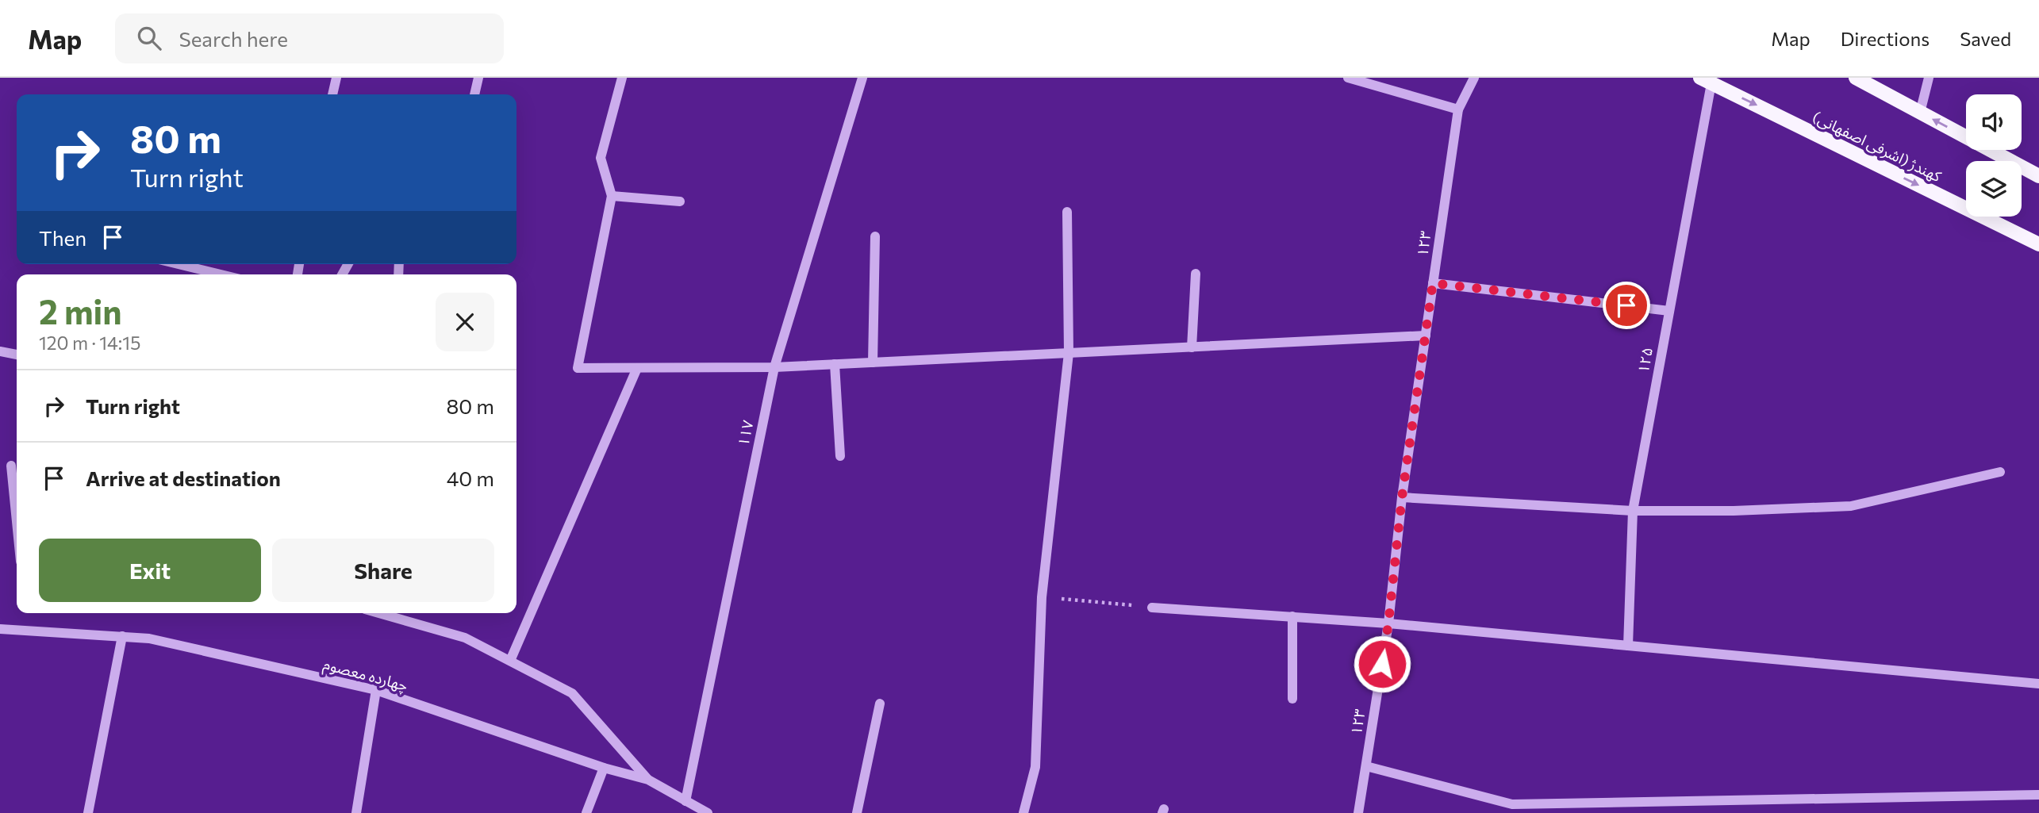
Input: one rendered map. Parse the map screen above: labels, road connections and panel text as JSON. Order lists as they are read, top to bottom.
{
  "streets": {
    "main road": ["کهندژ (اشرفی اصفهانی)"],
    "street": [
      "۱۲۳",
      "۱۲۵",
      "۱۱۷",
      "چهارده معصوم"
    ]
  },
  "crossings": [
    ["کهندژ (اشرفی اصفهانی)", "۱۲۵"],
    ["۱۱۷", "چهارده معصوم"]
  ],
  "page": {
    "header": "Map",
    "search": "Search here",
    "nav": ["Map", "Directions", "Saved"],
    "turn": ["80 m", "Turn right"],
    "then": "Then",
    "heading": ["2 min", "120 m · 14:15"],
    "list": [
      {
        "name": "Turn right",
        "value": "80 m"
      },
      {
        "name": "Arrive at destination",
        "value": "40 m"
      }
    ],
    "buttons": ["Exit", "Share"]
  }
}
